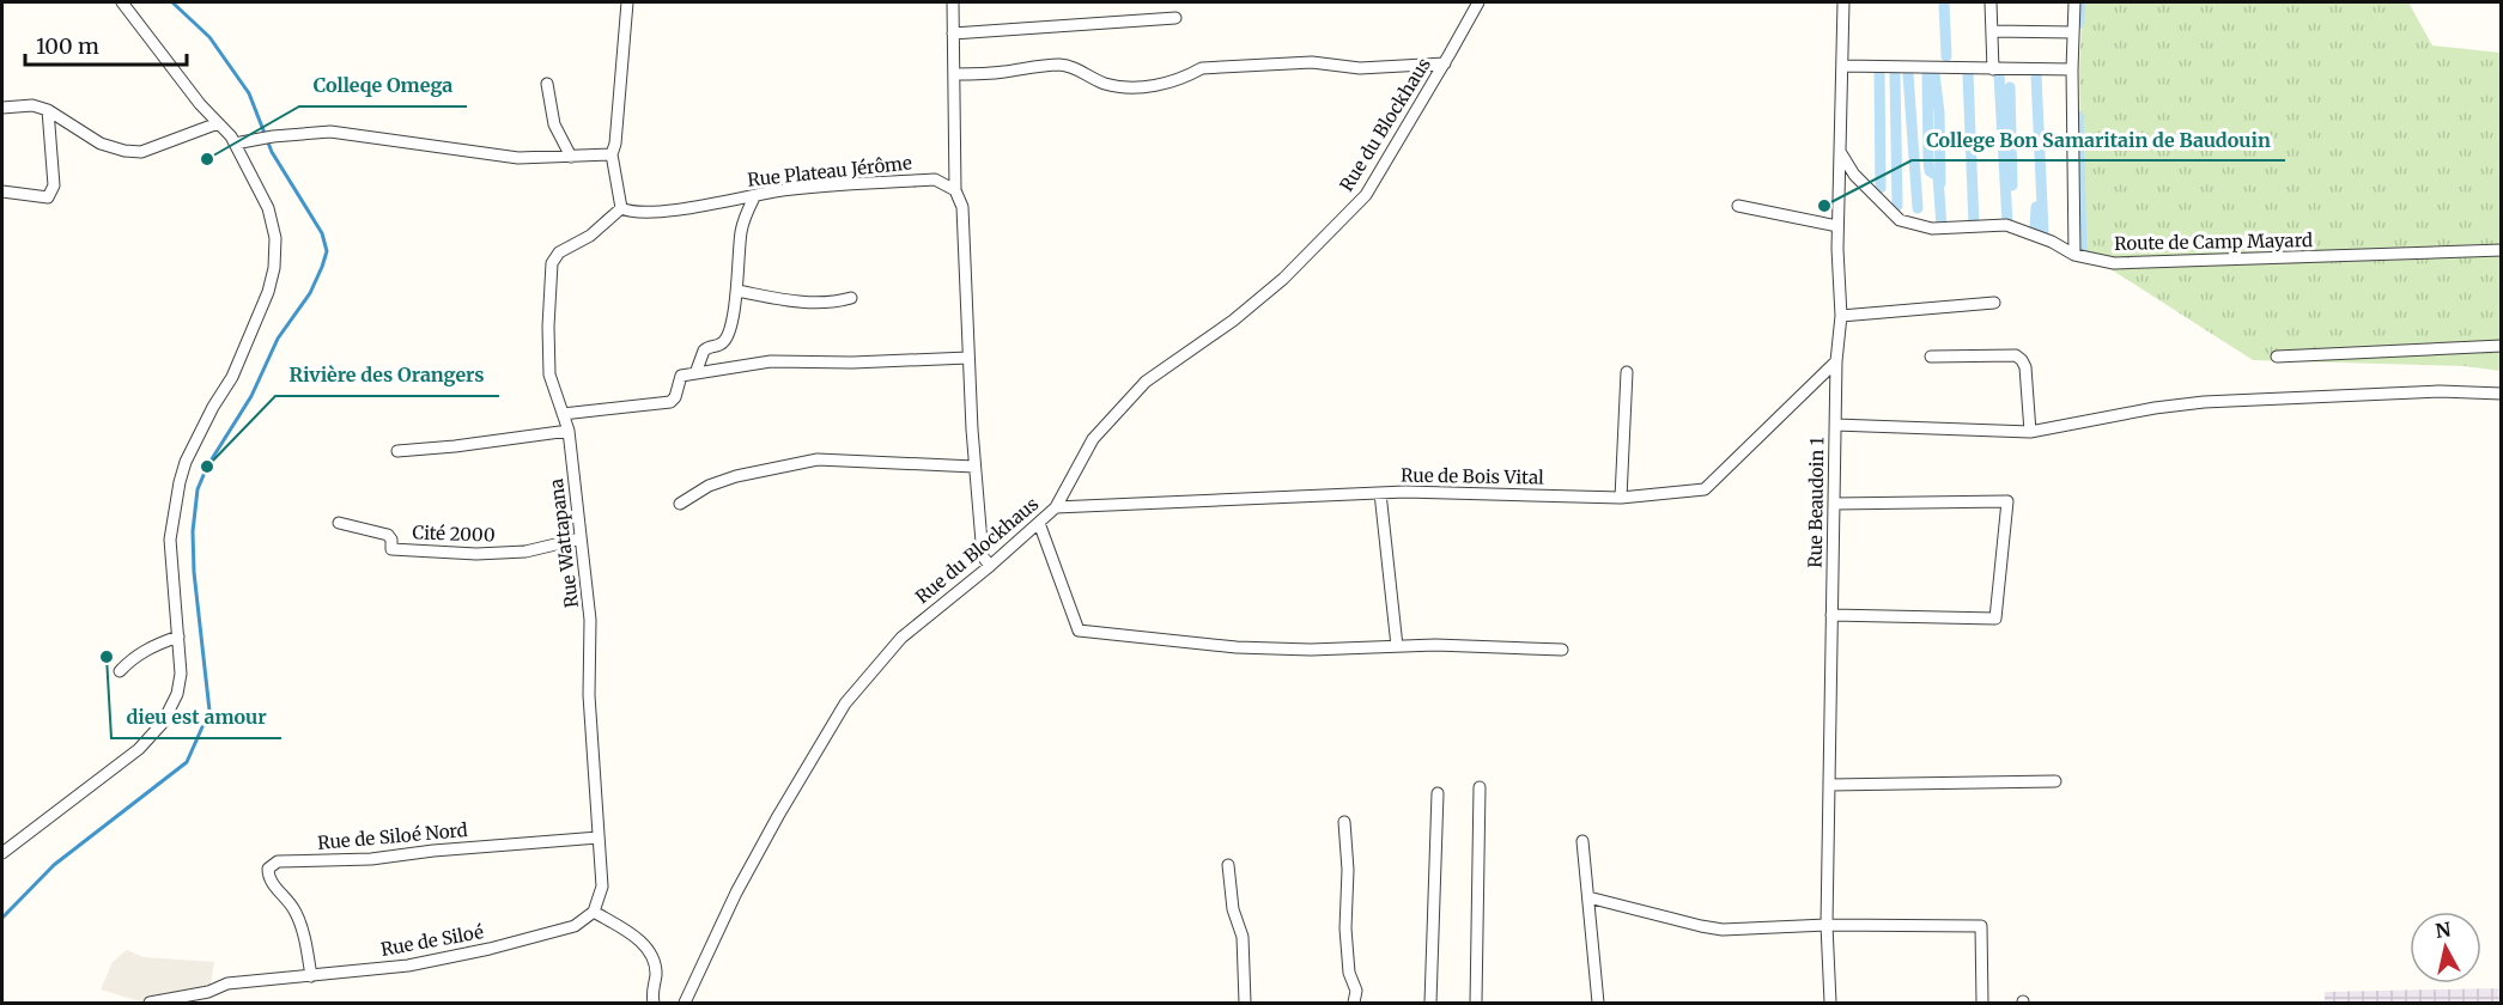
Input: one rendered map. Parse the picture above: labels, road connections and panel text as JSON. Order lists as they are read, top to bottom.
{
  "streets": {
    "street": [
      "Rue du Blockhaus",
      "Rue Plateau Jérôme",
      "Route de Camp Mayard",
      "Rue de Bois Vital",
      "Rue Beaudoin 1",
      "Cité 2000",
      "Rue Wattapana",
      "Rue de Siloé Nord",
      "Rue de Siloé"
    ]
  },
  "crossings": [
    ["Rue du Blockhaus", "Rue de Bois Vital"],
    ["Rue Plateau Jérôme", "Rue Wattapana"],
    ["Route de Camp Mayard", "Rue Beaudoin 1"],
    ["Rue de Bois Vital", "Rue Beaudoin 1"],
    ["Cité 2000", "Rue Wattapana"],
    ["Rue Wattapana", "Rue de Siloé Nord"],
    ["Rue Wattapana", "Rue de Siloé"],
    ["Rue de Siloé Nord", "Rue de Siloé"]
  ],
  "places": [
    "Colleqe Omega",
    "College Bon Samaritain de Baudouin",
    "Rivière des Orangers",
    "dieu est amour"
  ],
  "scale_bar": "100 m",
  "north": "top"
}
